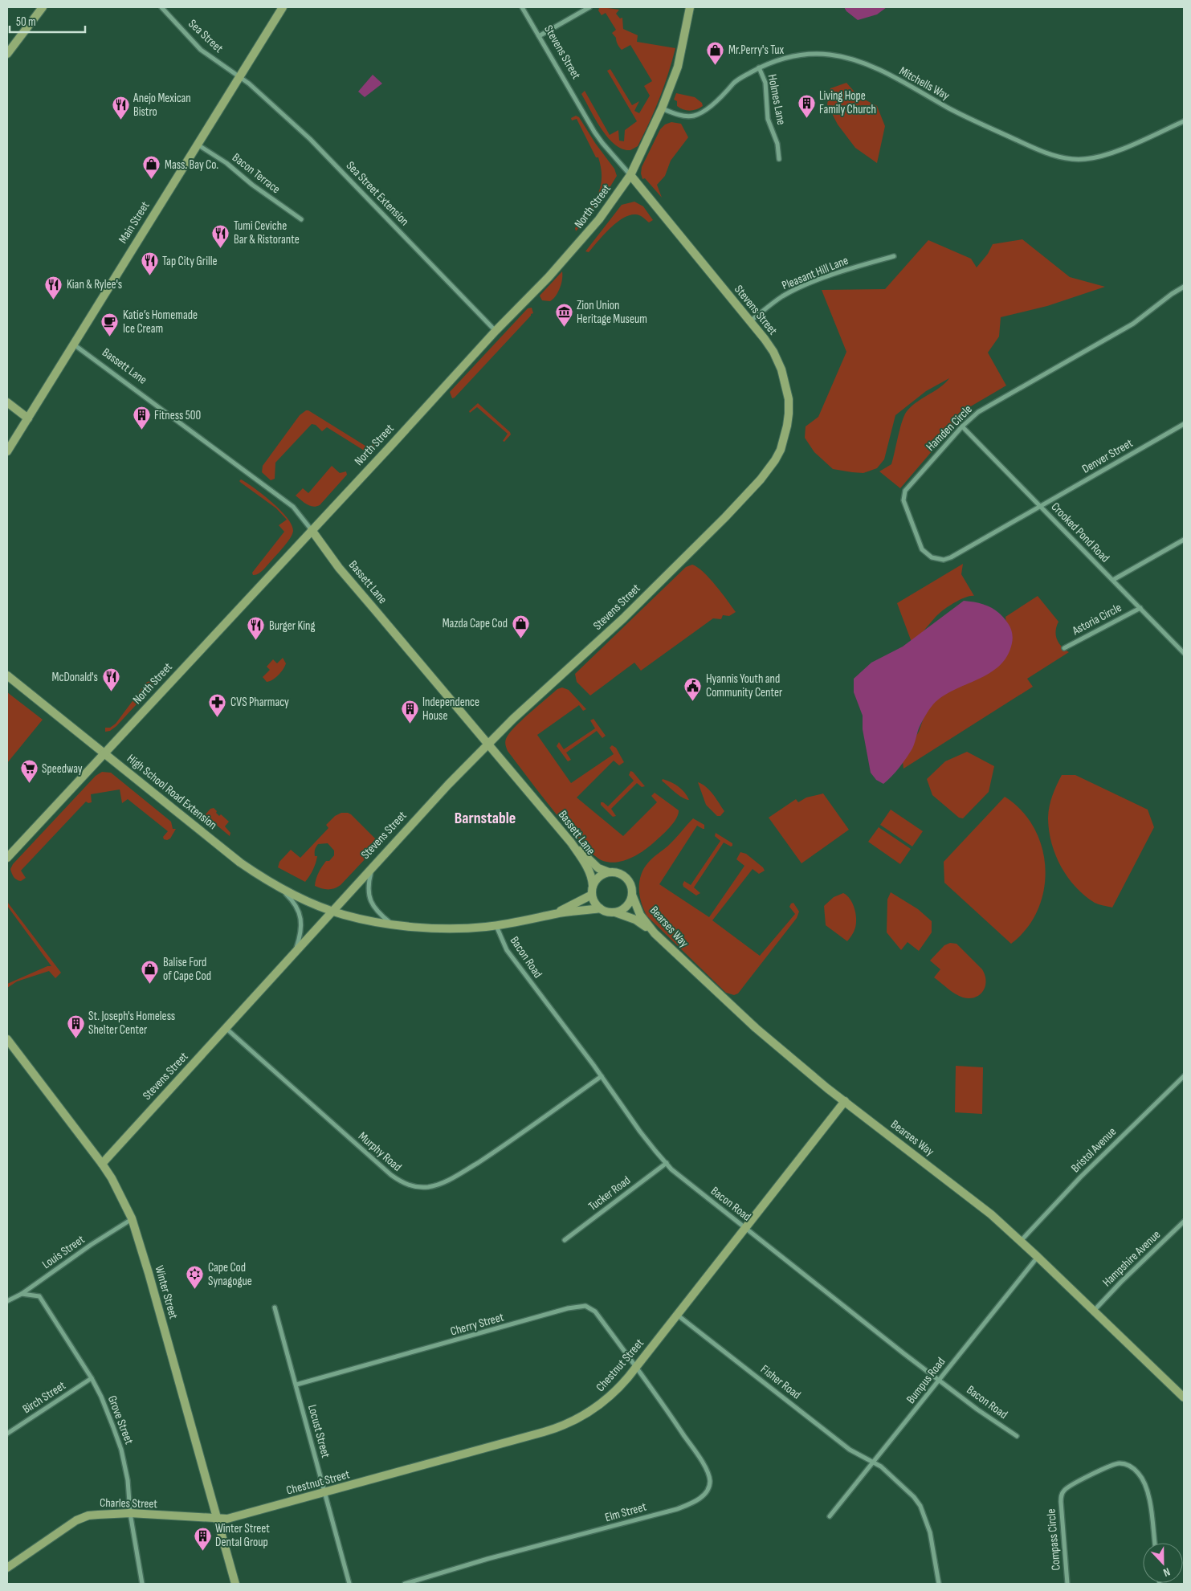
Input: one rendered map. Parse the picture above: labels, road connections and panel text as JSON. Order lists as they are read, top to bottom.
{
  "streets": {
    "street": [
      "Sea Street",
      "Stevens Street",
      "Mitchells Way",
      "Holmes Lane",
      "Bacon Terrace",
      "Sea Street Extension",
      "North Street",
      "Main Street",
      "Pleasant Hill Lane",
      "Bassett Lane",
      "Hamden Circle",
      "Denver Street",
      "Crooked Pond Road",
      "Astoria Circle",
      "High School Road Extension",
      "Bearses Way",
      "Bacon Road",
      "Bristol Avenue",
      "Murphy Road",
      "Tucker Road",
      "Louis Street",
      "Hampshire Avenue",
      "Winter Street",
      "Cherry Street",
      "Chestnut Street",
      "Bumpus Road",
      "Fisher Road",
      "Birch Street",
      "Grove Street",
      "Locust Street",
      "Charles Street",
      "Elm Street",
      "Compass Circle"
    ]
  },
  "crossings": [
    ["Sea Street", "Sea Street Extension"],
    ["Sea Street", "Main Street"],
    ["Stevens Street", "North Street"],
    ["Stevens Street", "Pleasant Hill Lane"],
    ["Stevens Street", "Bassett Lane"],
    ["Stevens Street", "High School Road Extension"],
    ["Stevens Street", "Murphy Road"],
    ["Stevens Street", "Winter Street"],
    ["Mitchells Way", "Holmes Lane"],
    ["Mitchells Way", "North Street"],
    ["Bacon Terrace", "Main Street"],
    ["Sea Street Extension", "North Street"],
    ["Sea Street Extension", "Main Street"],
    ["North Street", "Bassett Lane"],
    ["North Street", "High School Road Extension"],
    ["Main Street", "Bassett Lane"],
    ["Bassett Lane", "Bearses Way"],
    ["Hamden Circle", "Denver Street"],
    ["Hamden Circle", "Crooked Pond Road"],
    ["Denver Street", "Crooked Pond Road"],
    ["Crooked Pond Road", "Astoria Circle"],
    ["Bearses Way", "Bristol Avenue"],
    ["Bearses Way", "Hampshire Avenue"],
    ["Bearses Way", "Chestnut Street"],
    ["Bearses Way", "Bumpus Road"],
    ["Bacon Road", "Murphy Road"],
    ["Bacon Road", "Tucker Road"],
    ["Bacon Road", "Chestnut Street"],
    ["Bacon Road", "Bumpus Road"],
    ["Louis Street", "Winter Street"],
    ["Louis Street", "Grove Street"],
    ["Winter Street", "Chestnut Street"],
    ["Winter Street", "Charles Street"],
    ["Cherry Street", "Chestnut Street"],
    ["Cherry Street", "Locust Street"],
    ["Cherry Street", "Elm Street"],
    ["Chestnut Street", "Fisher Road"],
    ["Chestnut Street", "Locust Street"],
    ["Chestnut Street", "Charles Street"],
    ["Chestnut Street", "Elm Street"],
    ["Bumpus Road", "Fisher Road"],
    ["Birch Street", "Grove Street"],
    ["Grove Street", "Charles Street"]
  ],
  "districts": ["Barnstable"],
  "places": {
    "shop": [
      "Mr.Perry's Tux",
      "Mass. Bay Co.",
      "Mazda Cape Cod",
      "Balise Ford of Cape Cod"
    ],
    "building": [
      "Living Hope Family Church",
      "Fitness 500",
      "Independence House",
      "St. Joseph's Homeless Shelter Center",
      "Winter Street Dental Group"
    ],
    "restaurant": [
      "Anejo Mexican Bistro",
      "Tumi Ceviche Bar & Ristorante",
      "Tap City Grille",
      "Kian & Rylee's",
      "Burger King",
      "McDonald's"
    ],
    "museum": ["Zion Union Heritage Museum"],
    "cafe": ["Katie’s Homemade Ice Cream"],
    "public building": ["Hyannis Youth and Community Center"],
    "pharmacy": ["CVS Pharmacy"],
    "supermarket": ["Speedway"],
    "synagogue": ["Cape Cod Synagogue"]
  },
  "scale_bar": "50 m",
  "north": "bottom"
}
